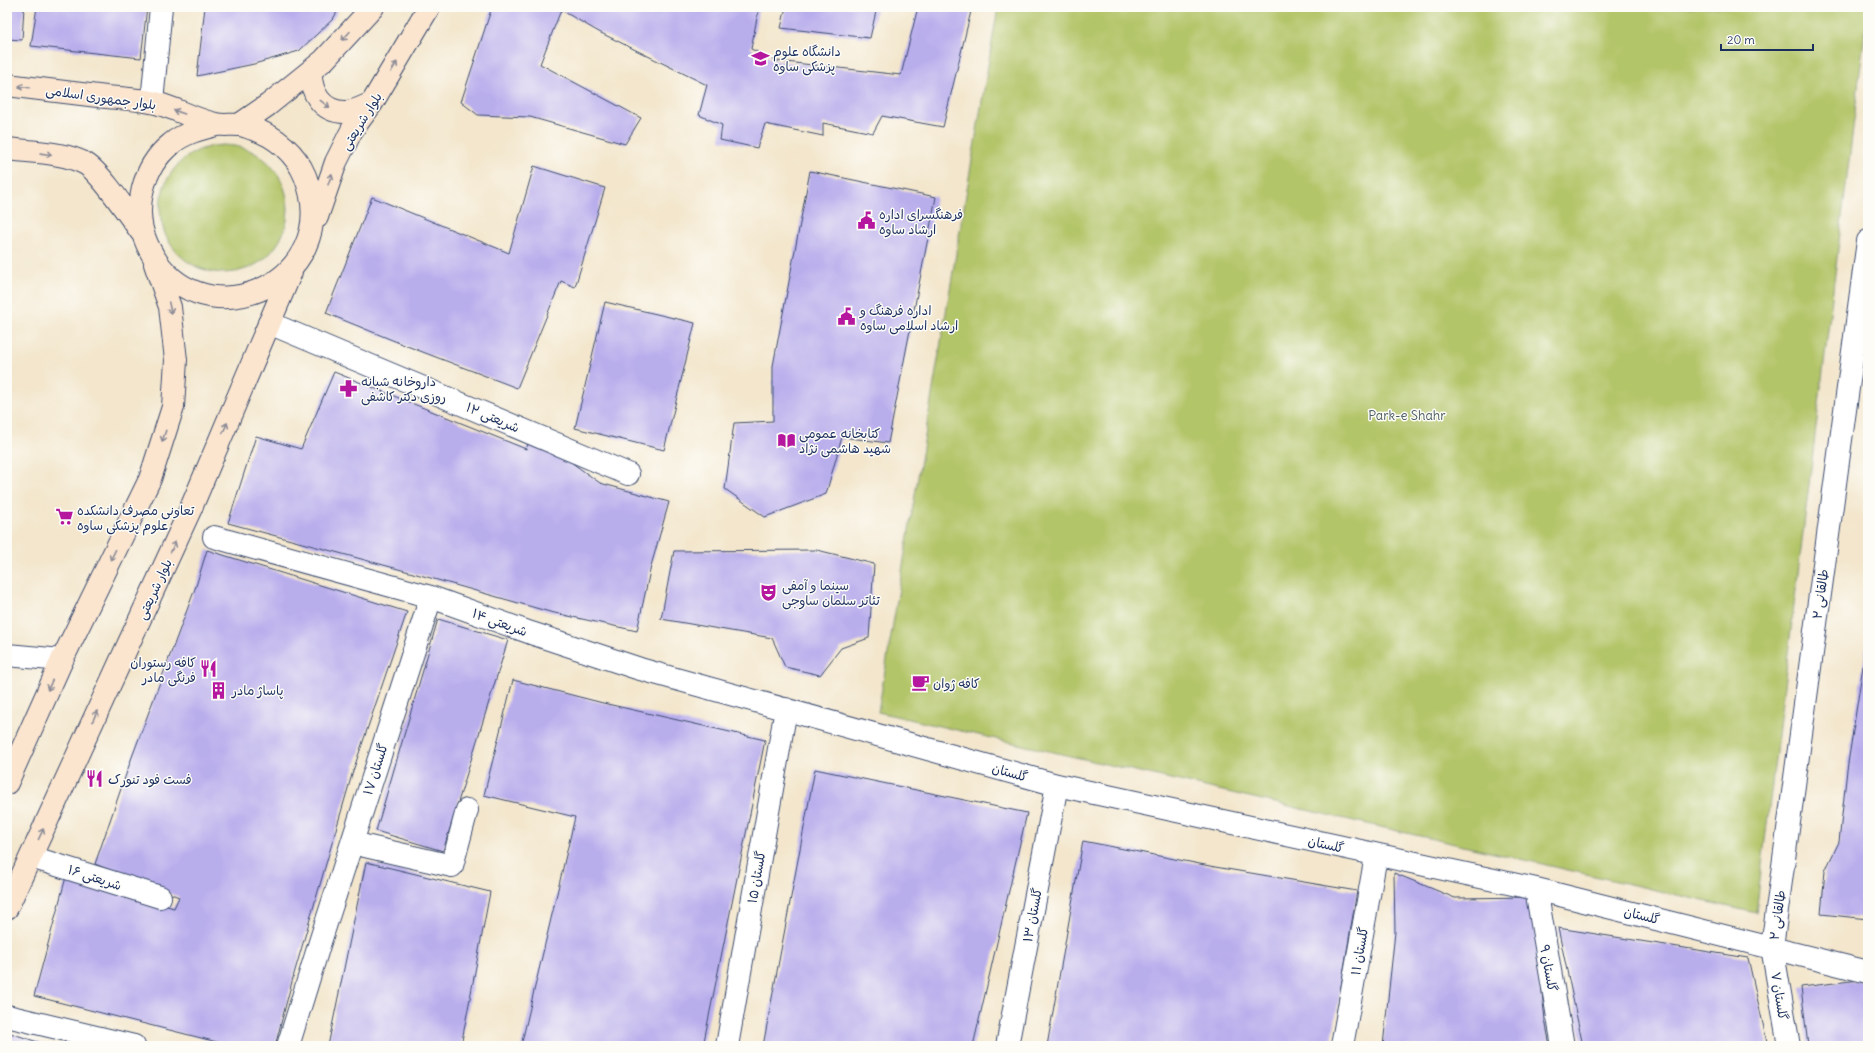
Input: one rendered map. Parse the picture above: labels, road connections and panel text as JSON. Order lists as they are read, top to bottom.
{
  "streets": {
    "main road": ["بلوار جمهوری اسلامی", "بلوار شریعتی"],
    "street": [
      "شریعتی ۱۲",
      "طالقانی ۲",
      "شریعتی ۱۴",
      "گلستان ۱۷",
      "گلستان",
      "شریعتی ۱۶",
      "گلستان ۱۵",
      "گلستان ۱۳",
      "گلستان ۱۱",
      "گلستان ۹",
      "گلستان ۷"
    ]
  },
  "crossings": [
    ["بلوار شریعتی", "شریعتی ۱۲"],
    ["بلوار شریعتی", "شریعتی ۱۶"],
    ["طالقانی ۲", "گلستان"],
    ["طالقانی ۲", "گلستان ۷"],
    ["شریعتی ۱۴", "گلستان ۱۷"],
    ["شریعتی ۱۴", "گلستان"],
    ["شریعتی ۱۴", "گلستان ۱۵"],
    ["گلستان", "گلستان ۱۵"],
    ["گلستان", "گلستان ۱۳"],
    ["گلستان", "گلستان ۱۱"],
    ["گلستان", "گلستان ۹"],
    ["گلستان", "گلستان ۷"]
  ],
  "one_way": ["بلوار جمهوری اسلامی"],
  "parks": ["Park-e Shahr"],
  "places": {
    "school or university": ["دانشگاه علوم پزشکی ساوه"],
    "public building": ["فرهنگسرای اداره ارشاد ساوه", "اداره فرهنگ و ارشاد اسلامی ساوه"],
    "pharmacy": ["داروخانه شبانه روزی دکتر کاشفی"],
    "library": ["کتابخانه عمومی شهید هاشمی نژاد"],
    "supermarket": ["تعاونی مصرف دانشکده علوم پزشکی ساوه"],
    "theatre": ["سینما و آمفی تئاتر سلمان ساوجی"],
    "restaurant": ["کافه رستوران فرنگی مادر", "فست فود تنورک"],
    "cafe": ["کافه ژوان"],
    "building": ["پاساژ مادر"]
  },
  "scale_bar": "20 m"
}
